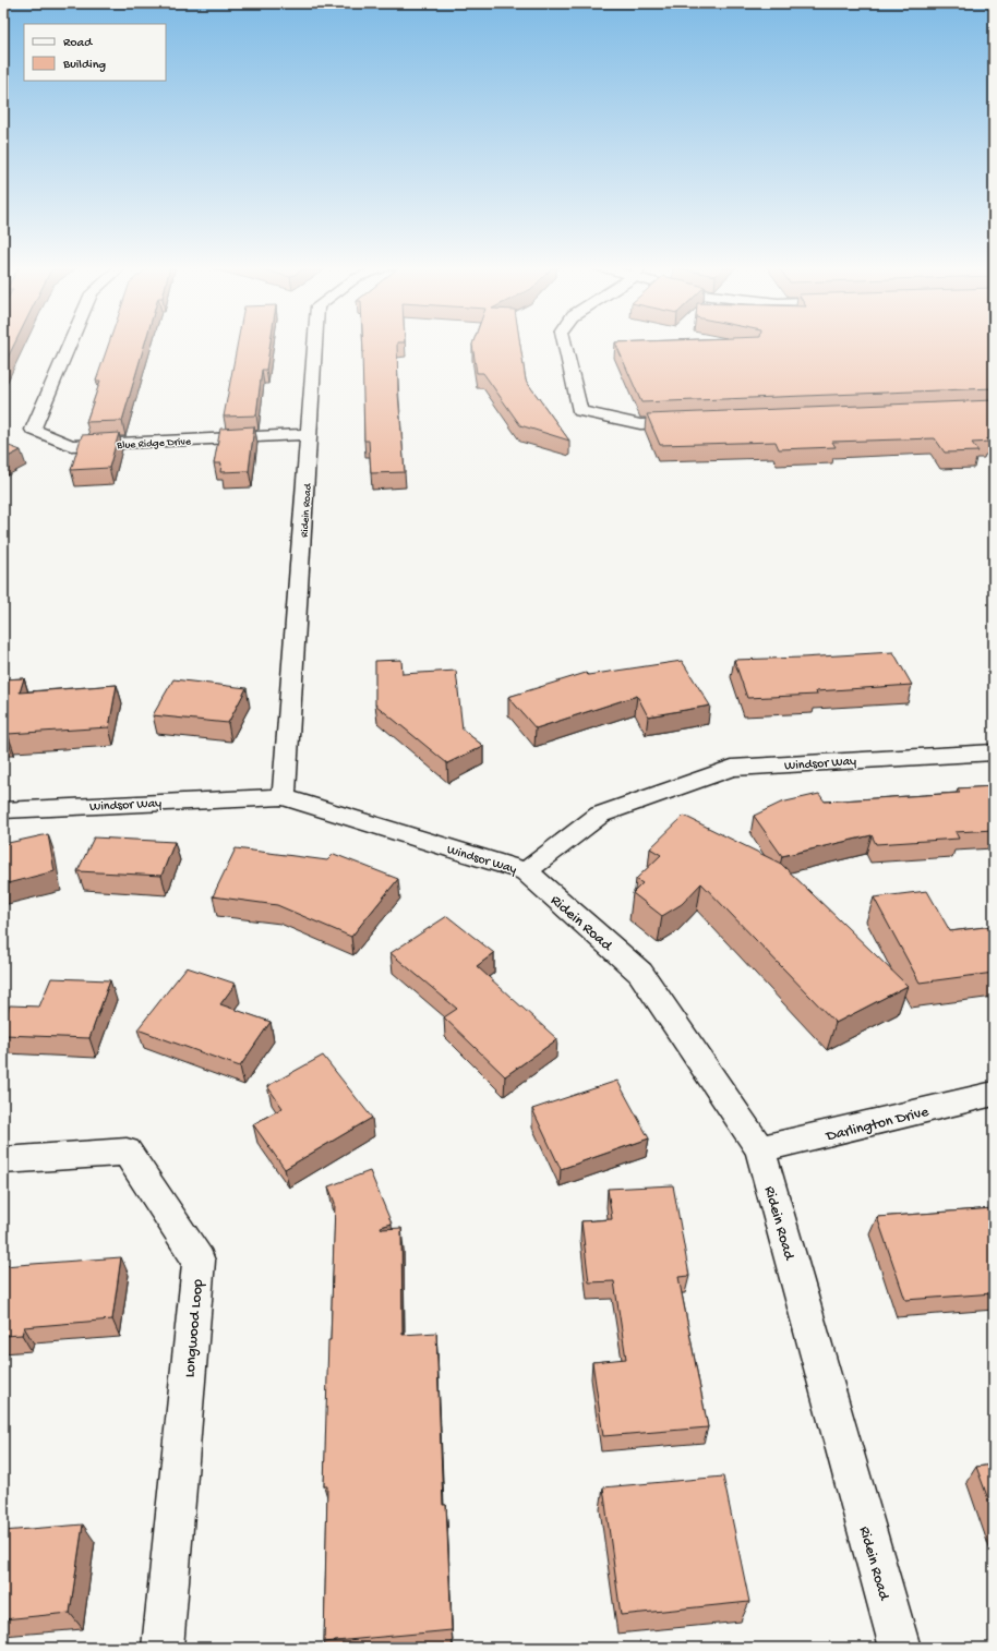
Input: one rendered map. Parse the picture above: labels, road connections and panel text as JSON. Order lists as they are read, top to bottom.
{
  "streets": {
    "street": [
      "Blue Ridge Drive",
      "Ridein Road",
      "Windsor Way",
      "Darlington Drive",
      "Longwood Loop"
    ]
  },
  "crossings": [
    ["Blue Ridge Drive", "Ridein Road"],
    ["Ridein Road", "Windsor Way"],
    ["Ridein Road", "Darlington Drive"]
  ],
  "legend": ["Road", "Building"]
}
